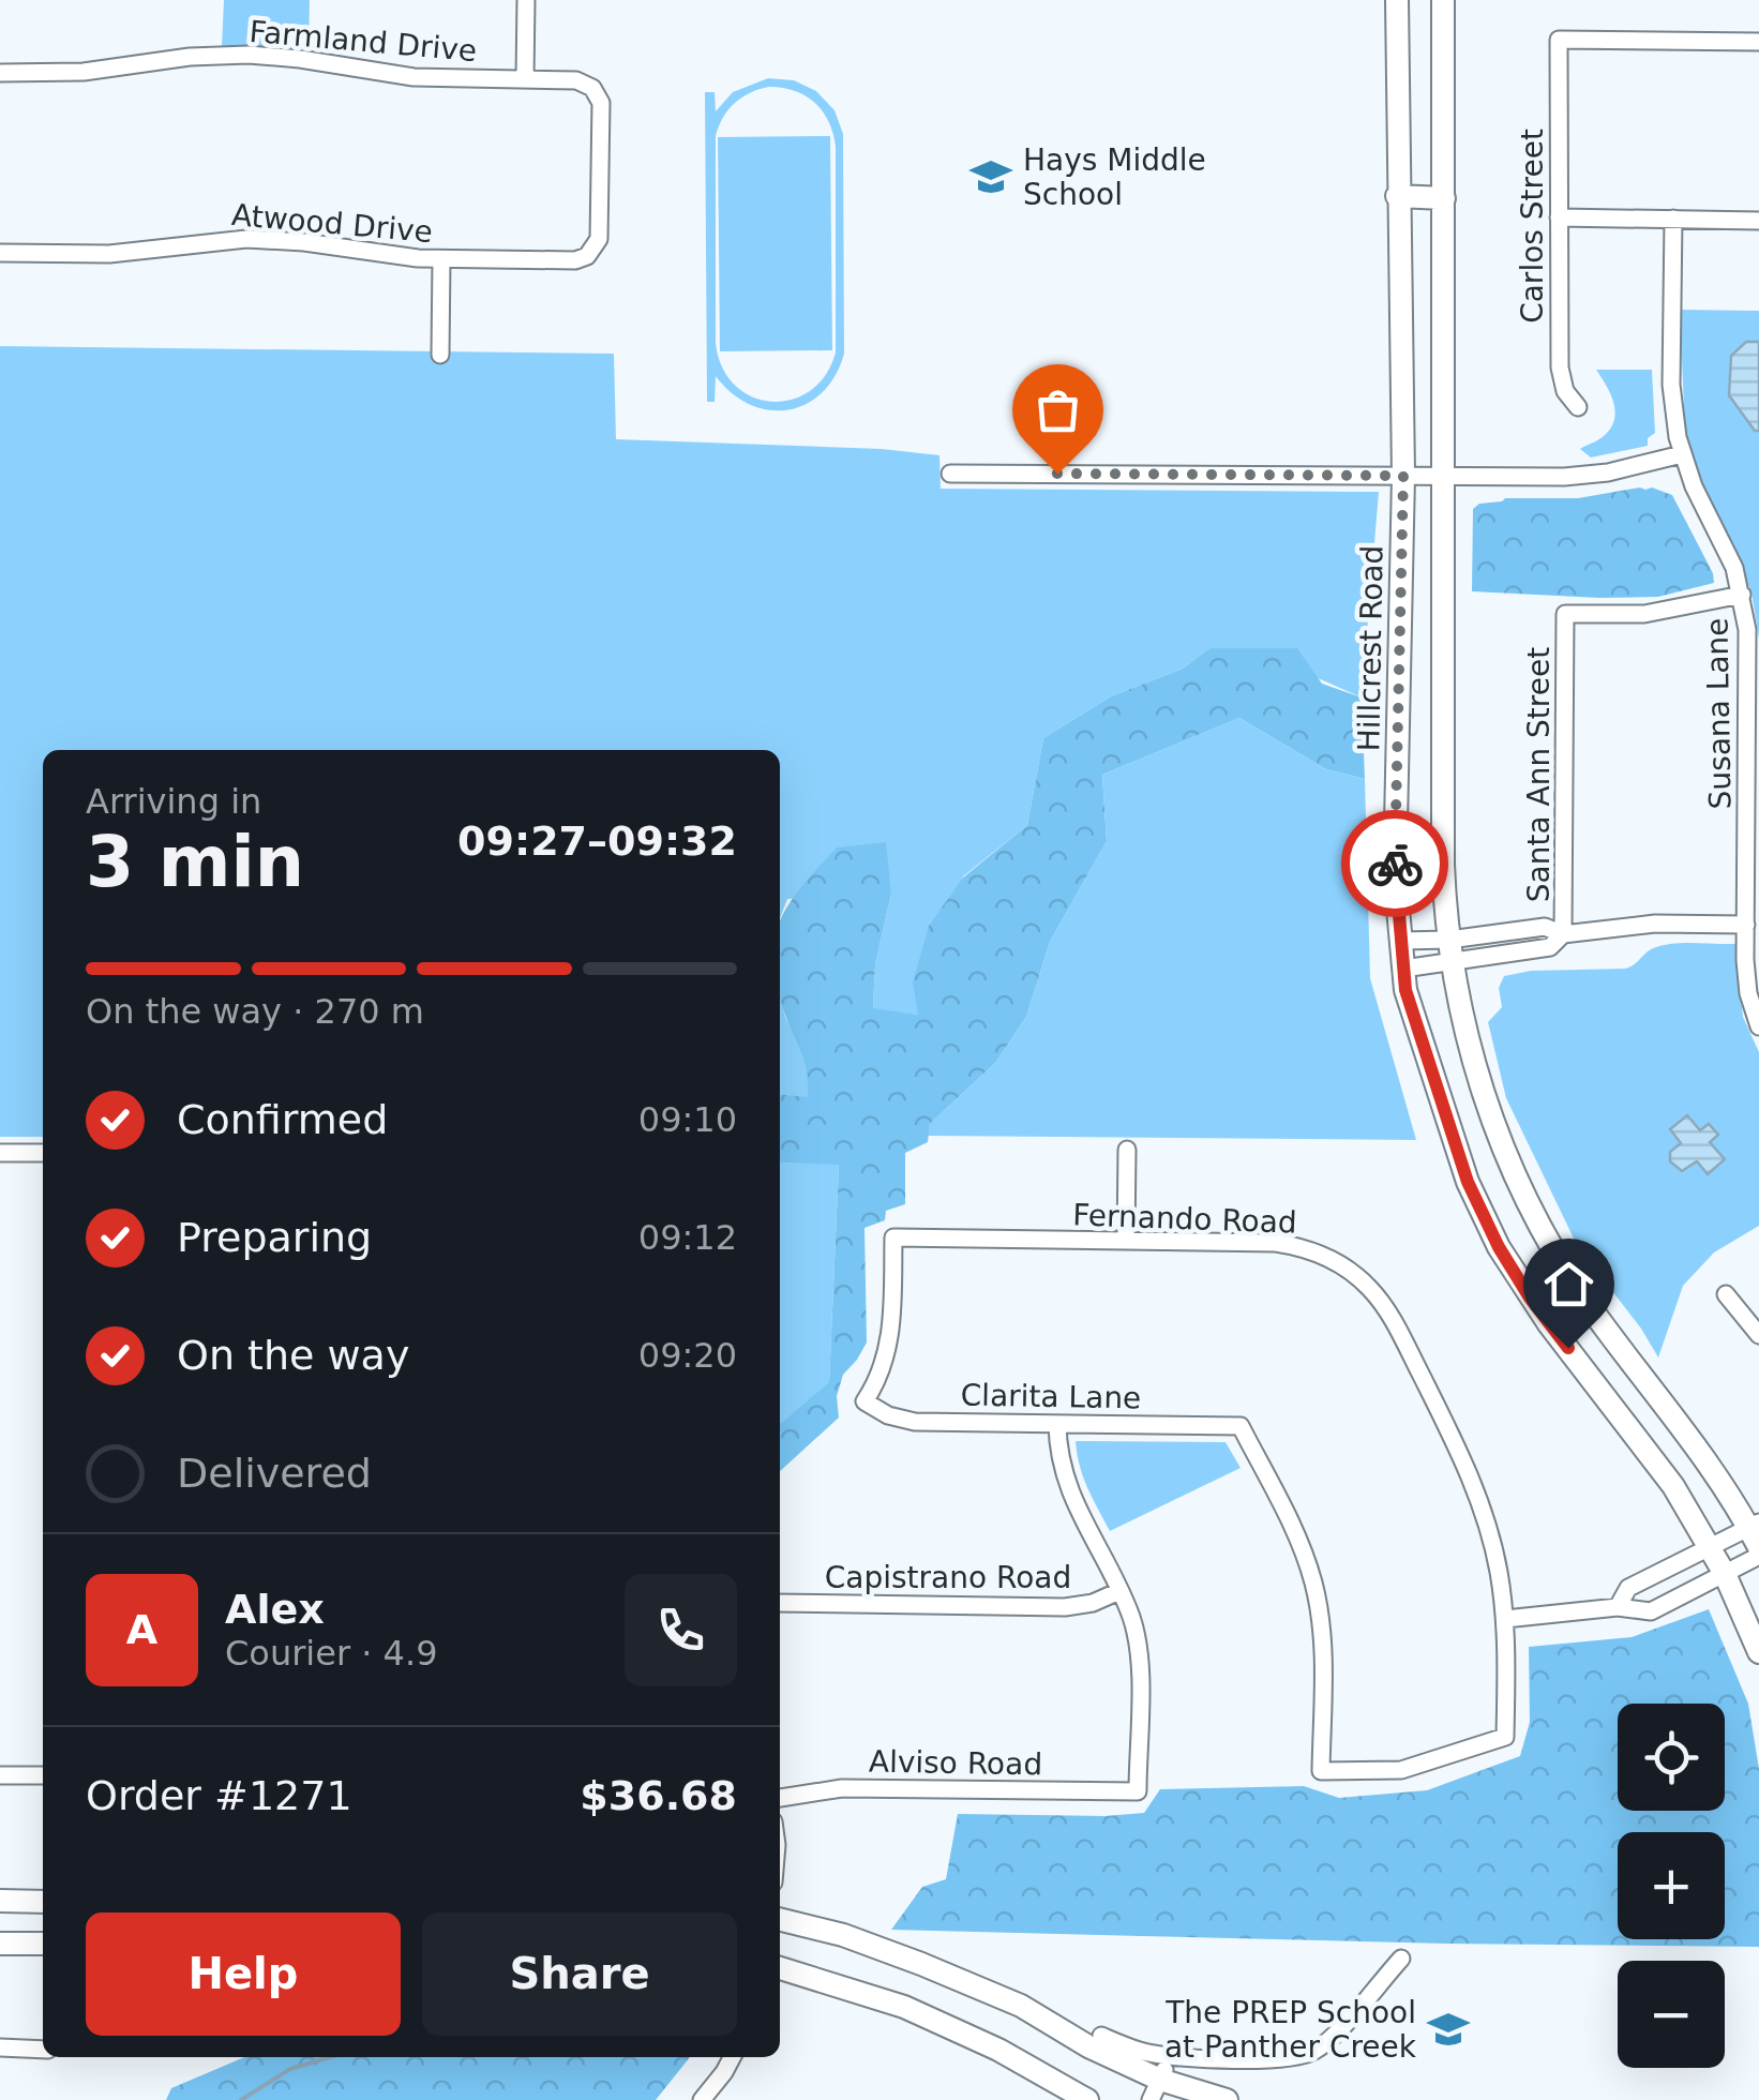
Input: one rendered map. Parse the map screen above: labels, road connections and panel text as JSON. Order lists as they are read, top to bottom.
{
  "streets": {
    "street": [
      "Farmland Drive",
      "Atwood Drive",
      "Carlos Street",
      "Hillcrest Road",
      "Susana Lane",
      "Santa Ann Street",
      "Fernando Road",
      "Clarita Lane",
      "Capistrano Road",
      "Alviso Road"
    ]
  },
  "crossings": [
    ["Farmland Drive", "Atwood Drive"],
    ["Susana Lane", "Santa Ann Street"],
    ["Fernando Road", "Clarita Lane"],
    ["Capistrano Road", "Alviso Road"]
  ],
  "places": {
    "school or university": ["Hays Middle School", "The PREP School at Panther Creek"]
  },
  "page": {
    "heading": ["3 min", "Arriving in", "09:27–09:32"],
    "panel": [
      "Alex",
      "Courier · 4.9",
      "Order #1271",
      "$36.68"
    ],
    "bar": "On the way · 270 m",
    "list": [
      ["Confirmed", "09:10"],
      ["Preparing", "09:12"],
      ["On the way", "09:20"],
      "Delivered"
    ],
    "round": "A",
    "map_buttons": ["+", "−"],
    "buttons": ["Help", "Share"]
  }
}
